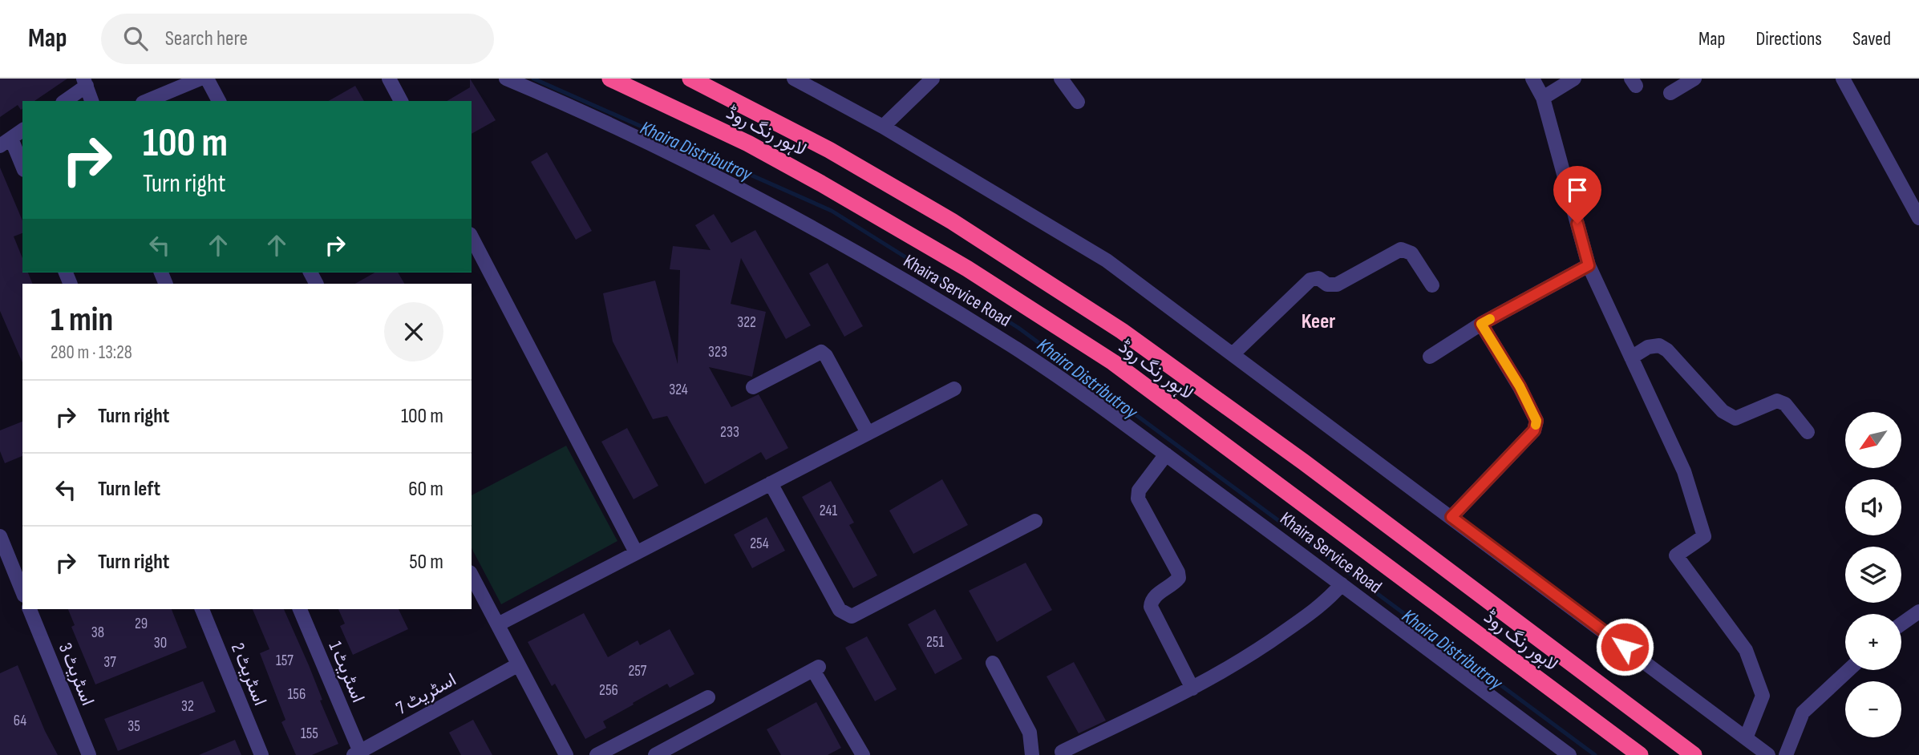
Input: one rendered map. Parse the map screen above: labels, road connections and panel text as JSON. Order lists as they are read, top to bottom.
{
  "streets": {
    "highway": ["لاہور رنگ روڈ"],
    "street": [
      "Khaira Service Road",
      "اسٹریٹ 1",
      "اسٹریٹ 3",
      "اسٹریٹ 2",
      "اسٹریٹ 7"
    ]
  },
  "crossings": [
    ["اسٹریٹ 1", "اسٹریٹ 7"]
  ],
  "districts": ["Keer"],
  "water": ["Khaira Distributroy"],
  "house_numbers": [
    "322",
    "323",
    "324",
    "233",
    "241",
    "254",
    "29",
    "38",
    "251",
    "30",
    "157",
    "37",
    "257",
    "256",
    "156",
    "32",
    "64",
    "35",
    "155"
  ],
  "north": "bottom left",
  "page": {
    "header": "Map",
    "search": "Search here",
    "nav": ["Map", "Directions", "Saved"],
    "turn": ["100 m", "Turn right"],
    "heading": ["1 min", "280 m · 13:28"],
    "list": [
      {
        "name": "Turn right",
        "value": "100 m"
      },
      {
        "name": "Turn left",
        "value": "60 m"
      },
      {
        "name": "Turn right",
        "value": "50 m"
      }
    ],
    "map_buttons": ["+", "−"]
  }
}
